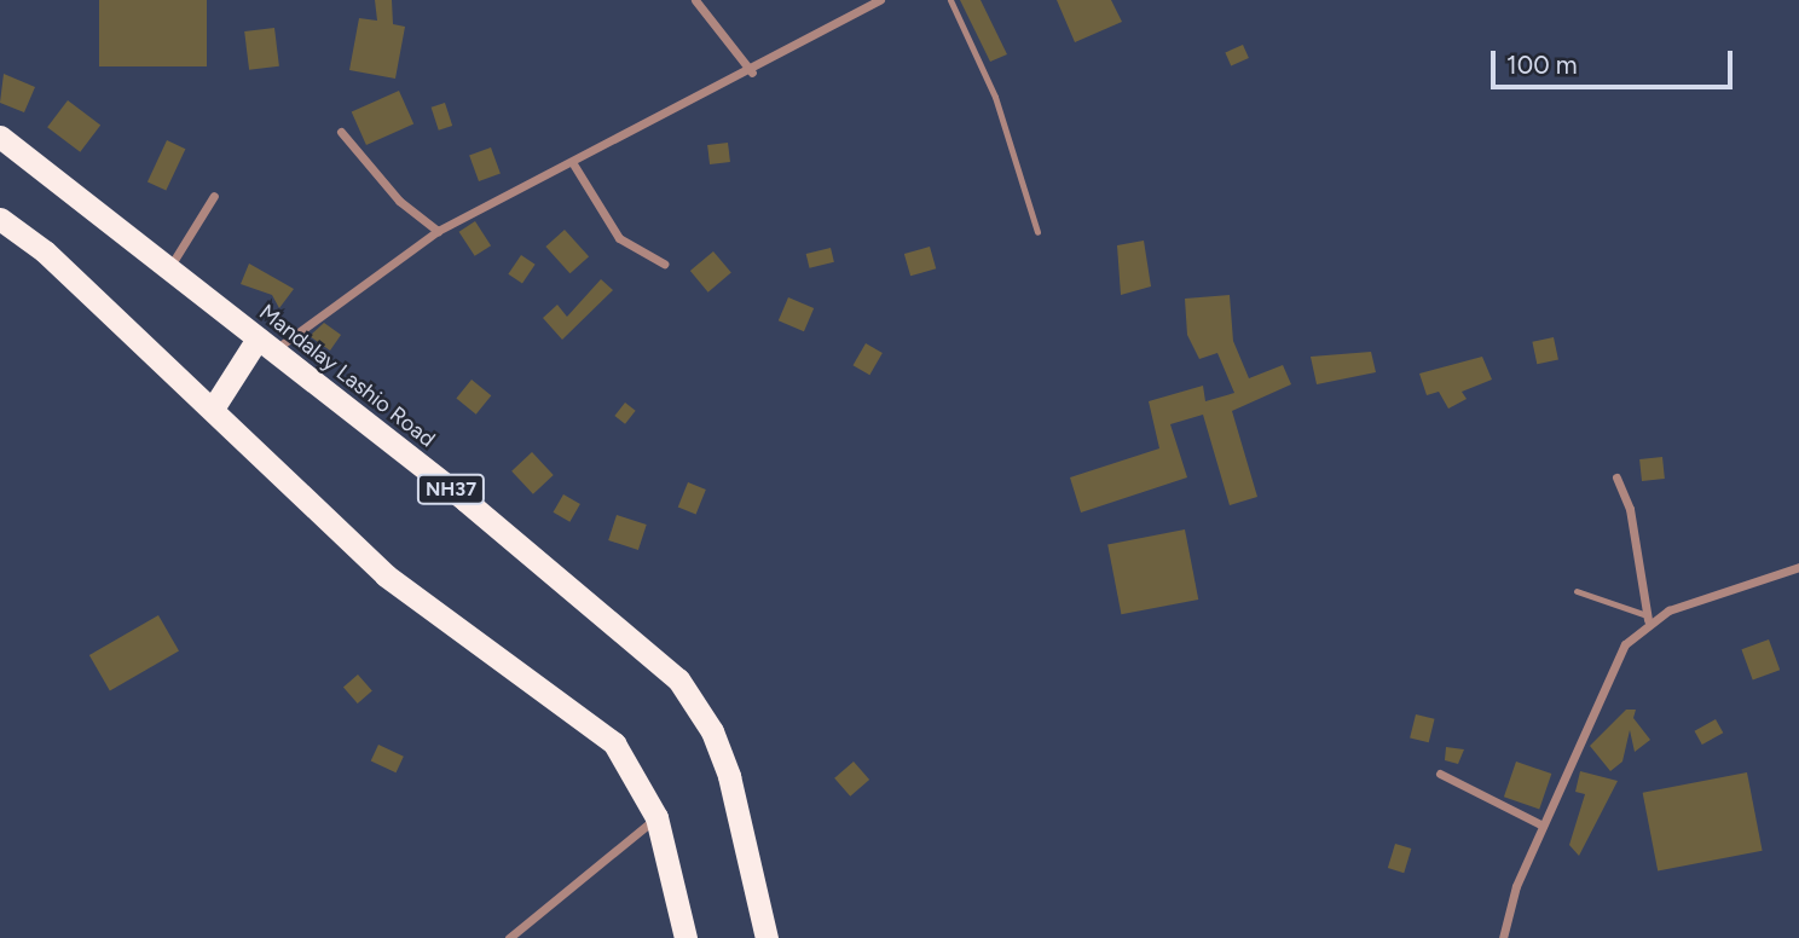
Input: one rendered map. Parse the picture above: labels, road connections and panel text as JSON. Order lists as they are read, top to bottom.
{
  "streets": {
    "highway": ["Mandalay Lashio Road", "NH37"]
  },
  "scale_bar": "100 m"
}
